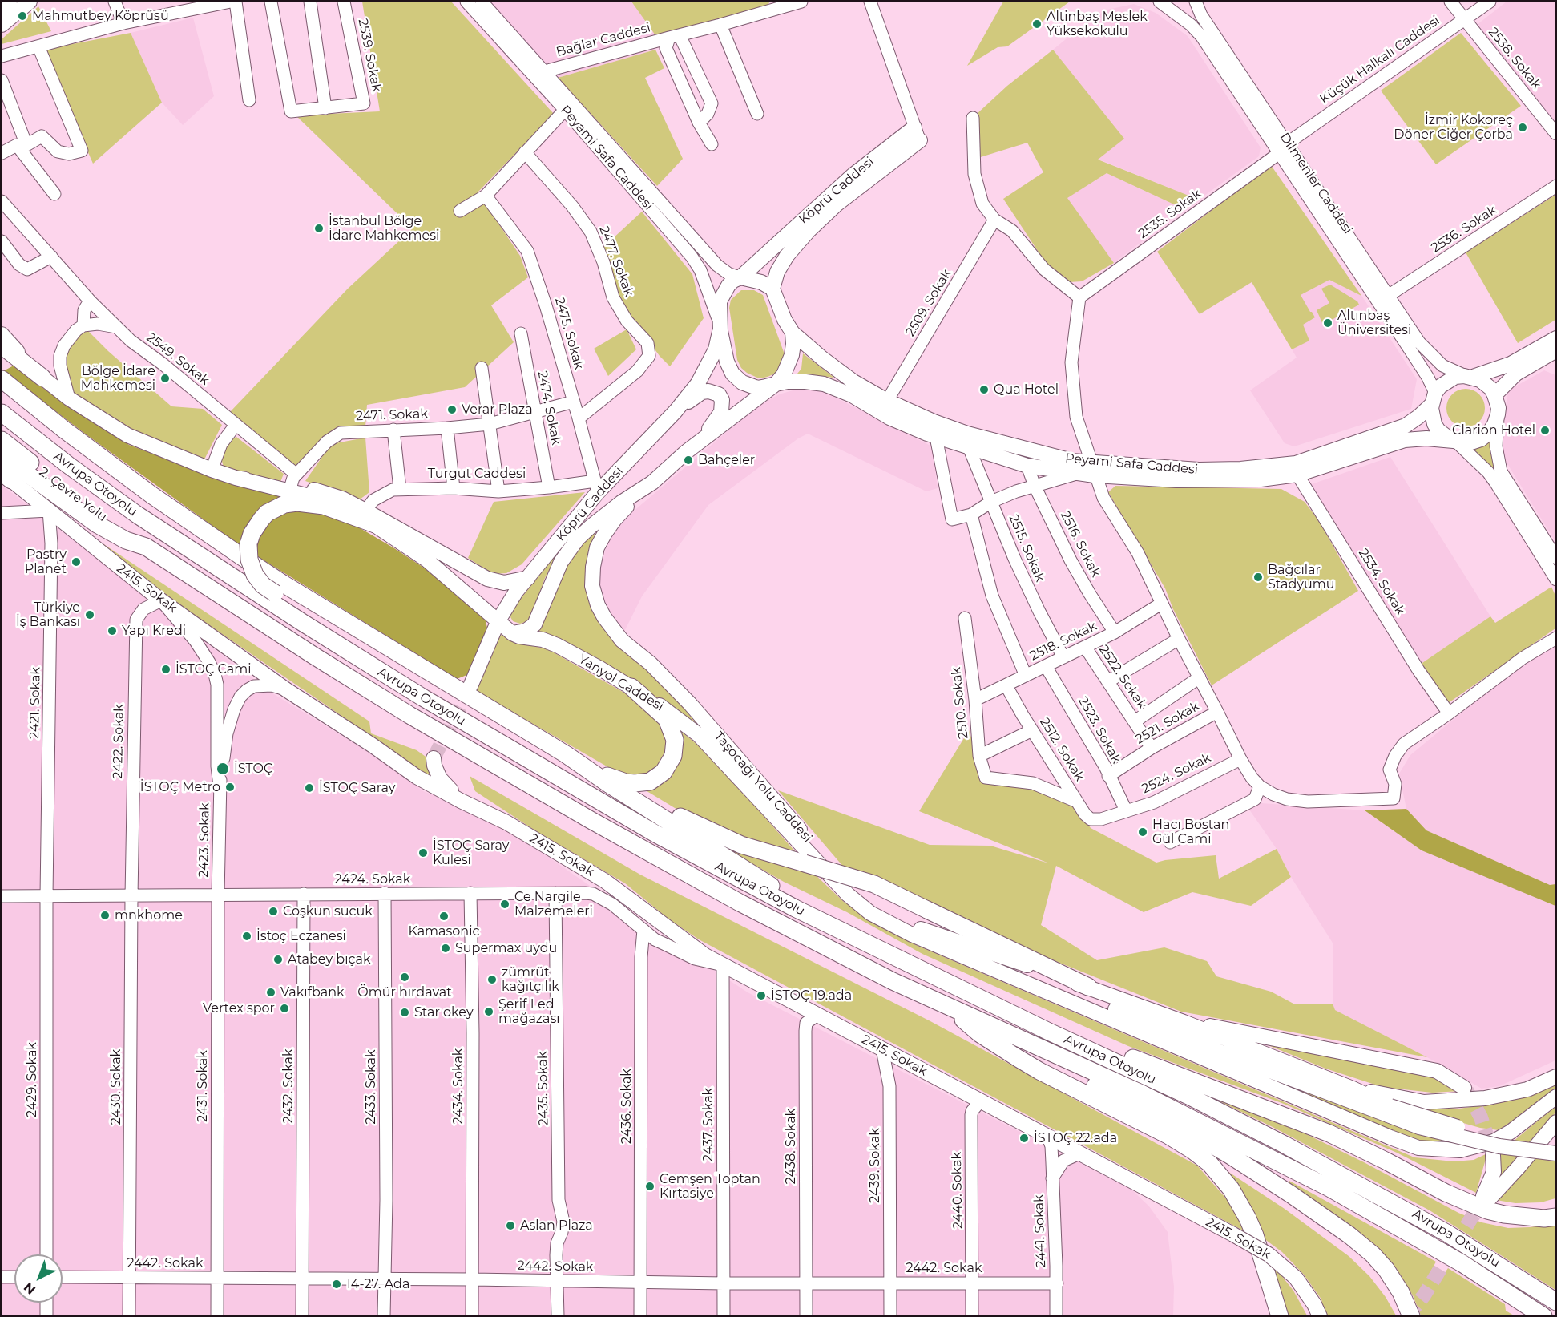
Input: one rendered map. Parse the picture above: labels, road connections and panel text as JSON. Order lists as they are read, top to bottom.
{
  "streets": {
    "highway": ["Avrupa Otoyolu", "2. Çevre Yolu"],
    "main road": [
      "Peyami Safa Caddesi",
      "Köprü Caddesi",
      "2415. Sokak",
      "Yanyol Caddesi",
      "Taşocağı Yolu Caddesi"
    ],
    "street": [
      "Bağlar Caddesi",
      "2539. Sokak",
      "2538. Sokak",
      "Küçük Halkalı Caddesi",
      "Dilmenler Caddesi",
      "2535. Sokak",
      "2536. Sokak",
      "2477. Sokak",
      "2509. Sokak",
      "2475. Sokak",
      "2549. Sokak",
      "2474. Sokak",
      "2471. Sokak",
      "Turgut Caddesi",
      "2516. Sokak",
      "2515. Sokak",
      "2534. Sokak",
      "2518. Sokak",
      "2522. Sokak",
      "2421. Sokak",
      "2510. Sokak",
      "2521. Sokak",
      "2523. Sokak",
      "2422. Sokak",
      "2512. Sokak",
      "2524. Sokak",
      "2423. Sokak",
      "2424. Sokak",
      "2429. Sokak",
      "2431. Sokak",
      "2432. Sokak",
      "2434. Sokak",
      "2430. Sokak",
      "2433. Sokak",
      "2435. Sokak",
      "2436. Sokak",
      "2437. Sokak",
      "2438. Sokak",
      "2439. Sokak",
      "2440. Sokak",
      "2441. Sokak",
      "2442. Sokak"
    ]
  },
  "crossings": [
    ["Bağlar Caddesi", "Peyami Safa Caddesi"],
    ["2538. Sokak", "Küçük Halkalı Caddesi"],
    ["Küçük Halkalı Caddesi", "Dilmenler Caddesi"],
    ["Peyami Safa Caddesi", "Dilmenler Caddesi"],
    ["Peyami Safa Caddesi", "Köprü Caddesi"],
    ["Peyami Safa Caddesi", "2509. Sokak"],
    ["Peyami Safa Caddesi", "2534. Sokak"],
    ["Dilmenler Caddesi", "2535. Sokak"],
    ["Dilmenler Caddesi", "2536. Sokak"],
    ["Köprü Caddesi", "2475. Sokak"],
    ["Köprü Caddesi", "Turgut Caddesi"],
    ["Köprü Caddesi", "Yanyol Caddesi"],
    ["Köprü Caddesi", "Taşocağı Yolu Caddesi"],
    ["2477. Sokak", "2475. Sokak"],
    ["2475. Sokak", "2471. Sokak"],
    ["2475. Sokak", "Turgut Caddesi"],
    ["2549. Sokak", "2471. Sokak"],
    ["2474. Sokak", "2471. Sokak"],
    ["2474. Sokak", "Turgut Caddesi"],
    ["Avrupa Otoyolu", "2. Çevre Yolu"],
    ["2516. Sokak", "2518. Sokak"],
    ["2515. Sokak", "2518. Sokak"],
    ["2415. Sokak", "2421. Sokak"],
    ["2415. Sokak", "2422. Sokak"],
    ["2415. Sokak", "2424. Sokak"],
    ["2415. Sokak", "2437. Sokak"],
    ["2415. Sokak", "2438. Sokak"],
    ["2415. Sokak", "2439. Sokak"],
    ["2415. Sokak", "2440. Sokak"],
    ["2415. Sokak", "2441. Sokak"],
    ["2518. Sokak", "2522. Sokak"],
    ["2518. Sokak", "2510. Sokak"],
    ["2518. Sokak", "2523. Sokak"],
    ["2518. Sokak", "2512. Sokak"],
    ["2522. Sokak", "2521. Sokak"],
    ["2421. Sokak", "2424. Sokak"],
    ["2421. Sokak", "2429. Sokak"],
    ["2510. Sokak", "2512. Sokak"],
    ["2521. Sokak", "2523. Sokak"],
    ["2523. Sokak", "2524. Sokak"],
    ["2422. Sokak", "2424. Sokak"],
    ["2422. Sokak", "2430. Sokak"],
    ["2512. Sokak", "2524. Sokak"],
    ["2423. Sokak", "2424. Sokak"],
    ["2423. Sokak", "2431. Sokak"],
    ["2424. Sokak", "2429. Sokak"],
    ["2424. Sokak", "2431. Sokak"],
    ["2424. Sokak", "2432. Sokak"],
    ["2424. Sokak", "2434. Sokak"],
    ["2424. Sokak", "2430. Sokak"],
    ["2424. Sokak", "2433. Sokak"],
    ["2424. Sokak", "2435. Sokak"],
    ["2424. Sokak", "2436. Sokak"],
    ["2424. Sokak", "2437. Sokak"],
    ["2431. Sokak", "2442. Sokak"],
    ["2432. Sokak", "2442. Sokak"],
    ["2434. Sokak", "2442. Sokak"],
    ["2430. Sokak", "2442. Sokak"],
    ["2433. Sokak", "2442. Sokak"],
    ["2435. Sokak", "2442. Sokak"],
    ["2436. Sokak", "2442. Sokak"],
    ["2437. Sokak", "2442. Sokak"],
    ["2438. Sokak", "2442. Sokak"],
    ["2439. Sokak", "2442. Sokak"],
    ["2440. Sokak", "2442. Sokak"],
    ["2441. Sokak", "2442. Sokak"]
  ],
  "places": [
    "Mahmutbey Köprüsü",
    "Altinbaş Meslek Yüksekokulu",
    "İzmir Kokoreç Döner Ciğer Çorba",
    "İstanbul Bölge İdare Mahkemesi",
    "Altınbaş Üniversitesi",
    "Bölge İdare Mahkemesi",
    "Qua Hotel",
    "Verar Plaza",
    "Clarion Hotel",
    "Bahçeler",
    "Pastry Planet",
    "Bağcılar Stadyumu",
    "Türkiye İş Bankası",
    "Yapı Kredi",
    "İSTOÇ Cami",
    "İSTOÇ",
    "İSTOÇ Metro",
    "İSTOÇ Saray",
    "Hacı Bostan Gül Cami",
    "İSTOÇ Saray Kulesi",
    "Ce Nargile Malzemeleri",
    "Coşkun sucuk",
    "mnkhome",
    "Kamasonic",
    "İstoç Eczanesi",
    "Supermax uydu",
    "Atabey bıçak",
    "Ömür hırdavat",
    "zümrüt kağıtçılık",
    "Vakıfbank",
    "İSTOÇ 19.ada",
    "Vertex spor",
    "Şerif Led mağazası",
    "Star okey",
    "İSTOÇ 22.ada",
    "Cemşen Toptan Kırtasiye",
    "Aslan Plaza",
    "14-27. Ada"
  ],
  "north": "bottom left"
}
